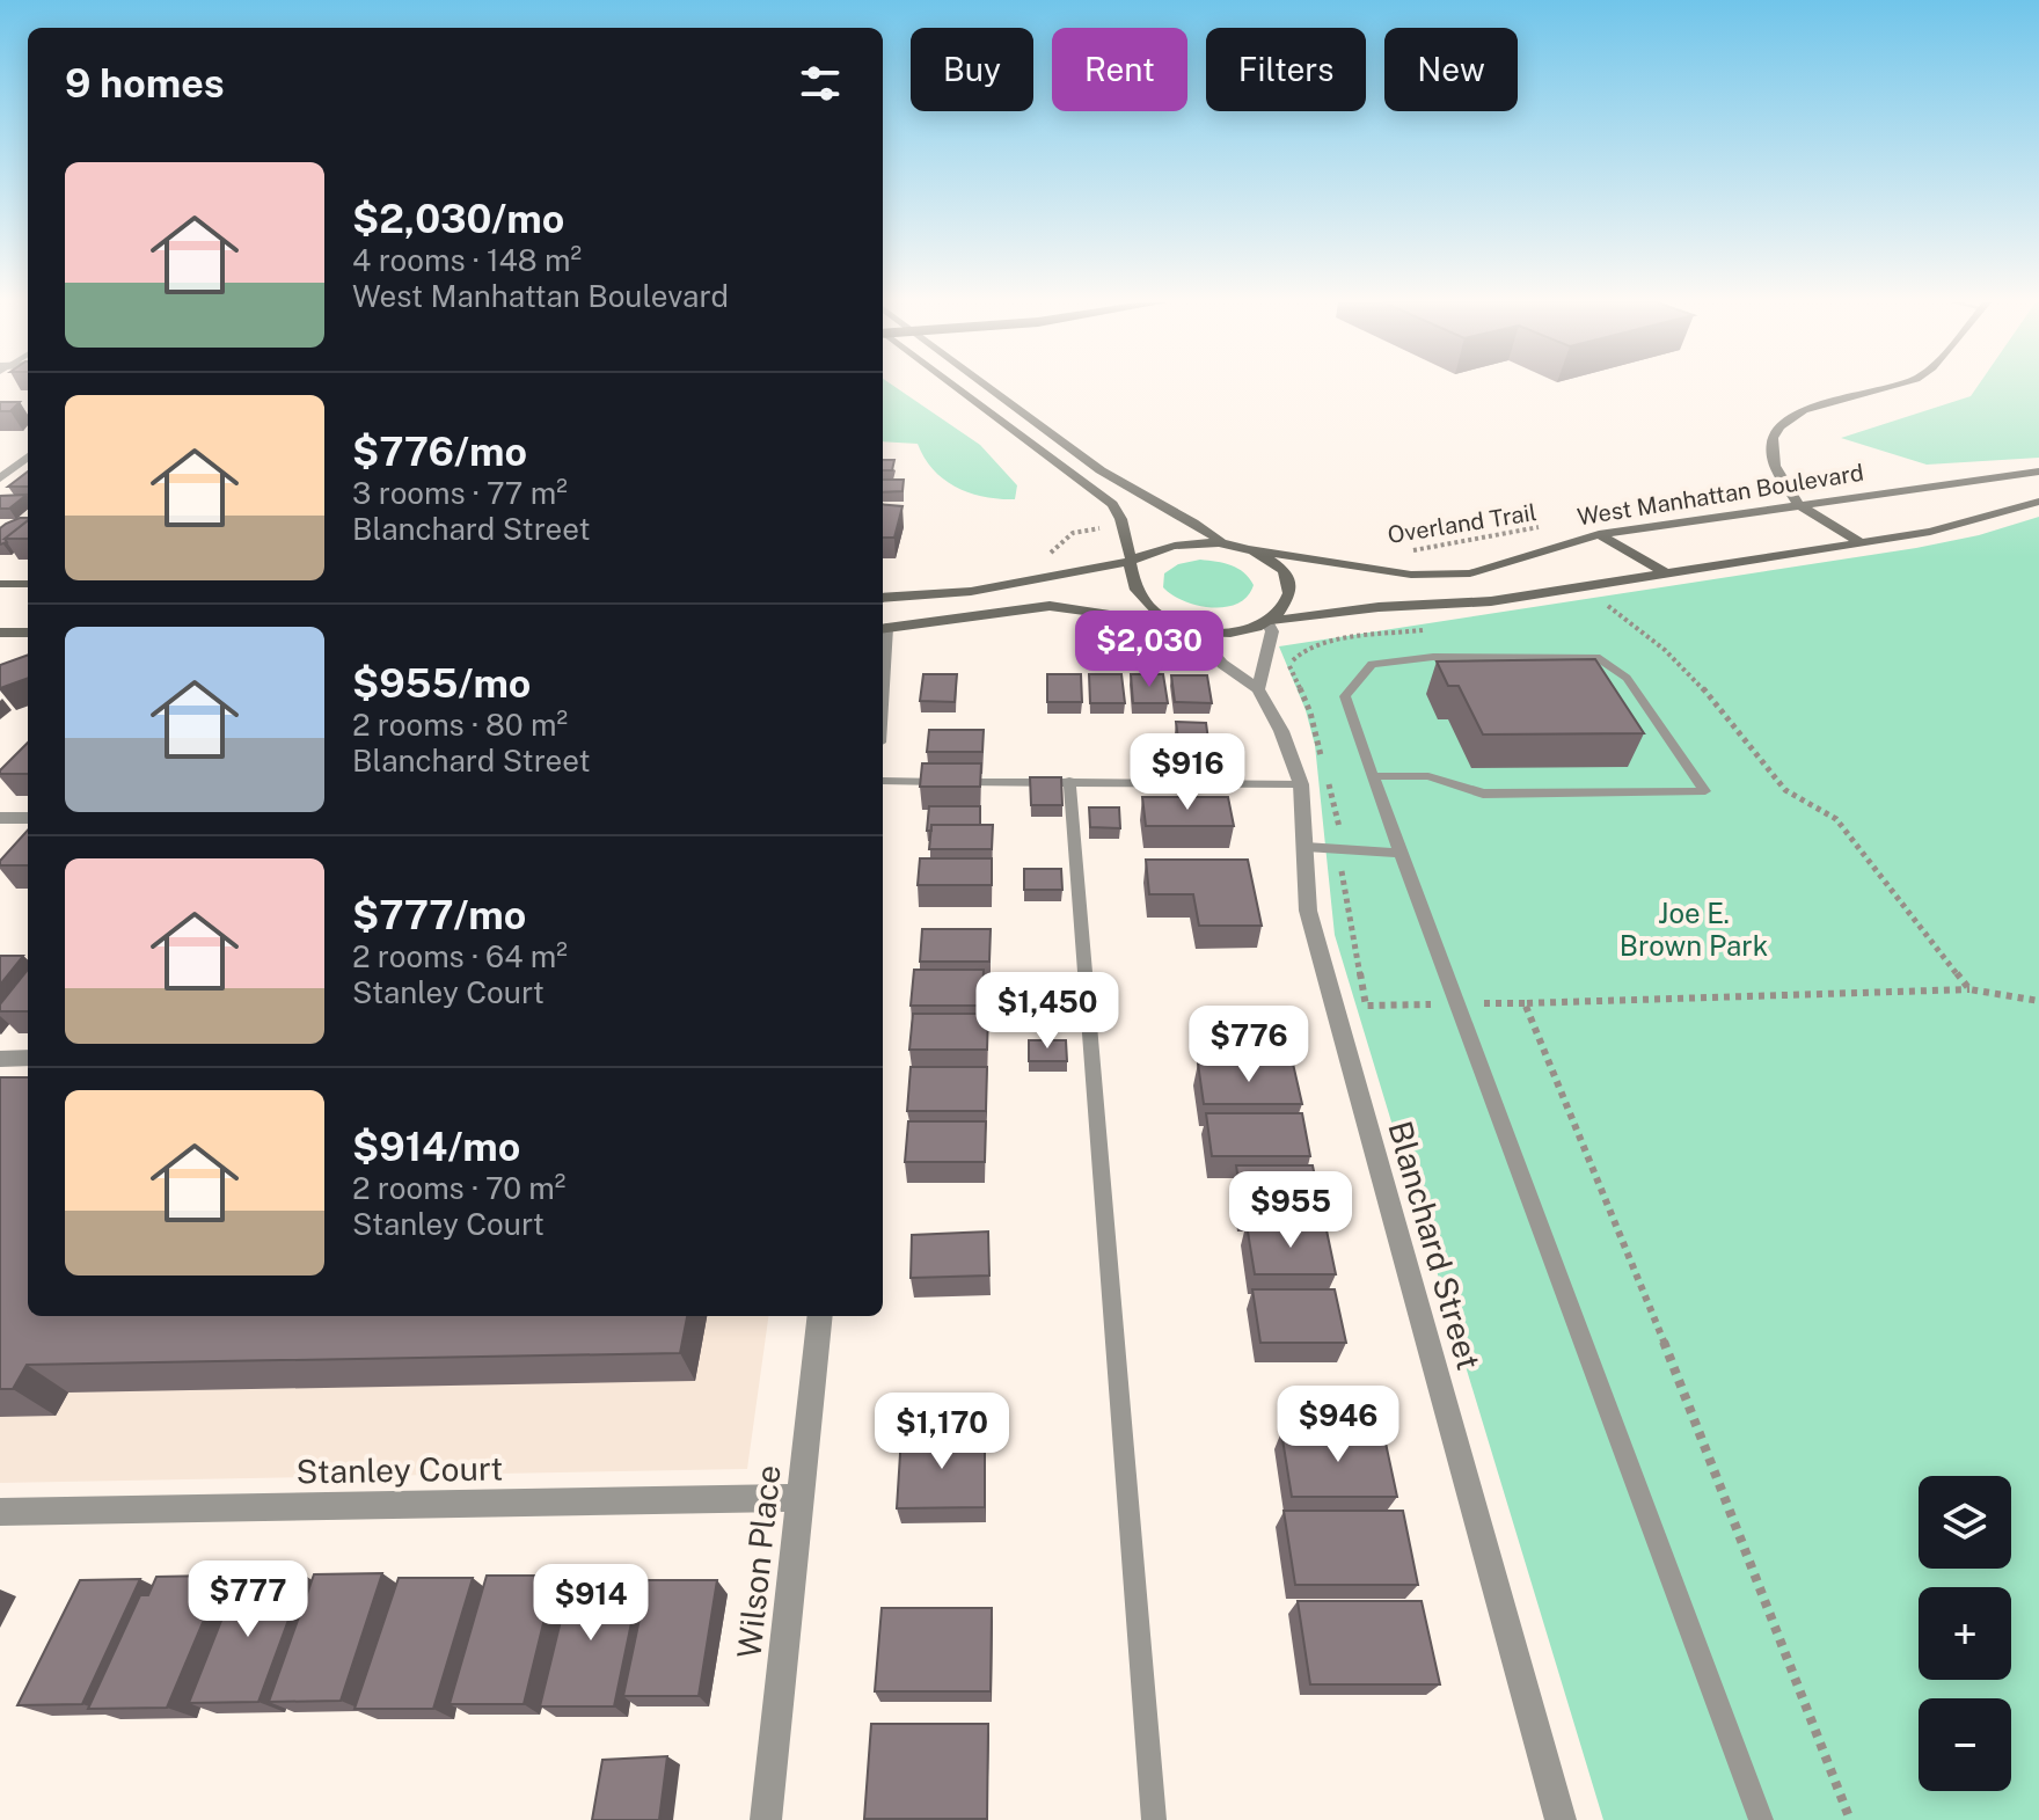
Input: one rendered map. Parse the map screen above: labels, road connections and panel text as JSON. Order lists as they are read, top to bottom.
{
  "streets": {
    "main road": ["West Manhattan Boulevard"],
    "street": ["Blanchard Street", "Stanley Court", "Wilson Place"],
    "path": ["Overland Trail"]
  },
  "crossings": [
    ["Stanley Court", "Wilson Place"]
  ],
  "parks": ["Joe E. Brown Park"],
  "page": {
    "chip": [
      "Buy",
      "Rent",
      "Filters",
      "New"
    ],
    "heading": "9 homes",
    "list": [
      {
        "name": "$2,030/mo",
        "note": "4 rooms · 148 m² · West Manhattan Boulevard"
      },
      {
        "name": "$776/mo",
        "note": "3 rooms · 77 m² · Blanchard Street"
      },
      {
        "name": "$955/mo",
        "note": "2 rooms · 80 m² · Blanchard Street"
      },
      {
        "name": "$777/mo",
        "note": "2 rooms · 64 m² · Stanley Court"
      },
      {
        "name": "$914/mo",
        "note": "2 rooms · 70 m² · Stanley Court"
      }
    ],
    "price": [
      "$2,030",
      "$916",
      "$1,450",
      "$776",
      "$955",
      "$946",
      "$1,170",
      "$777",
      "$914"
    ],
    "map_buttons": ["+", "−"]
  }
}
